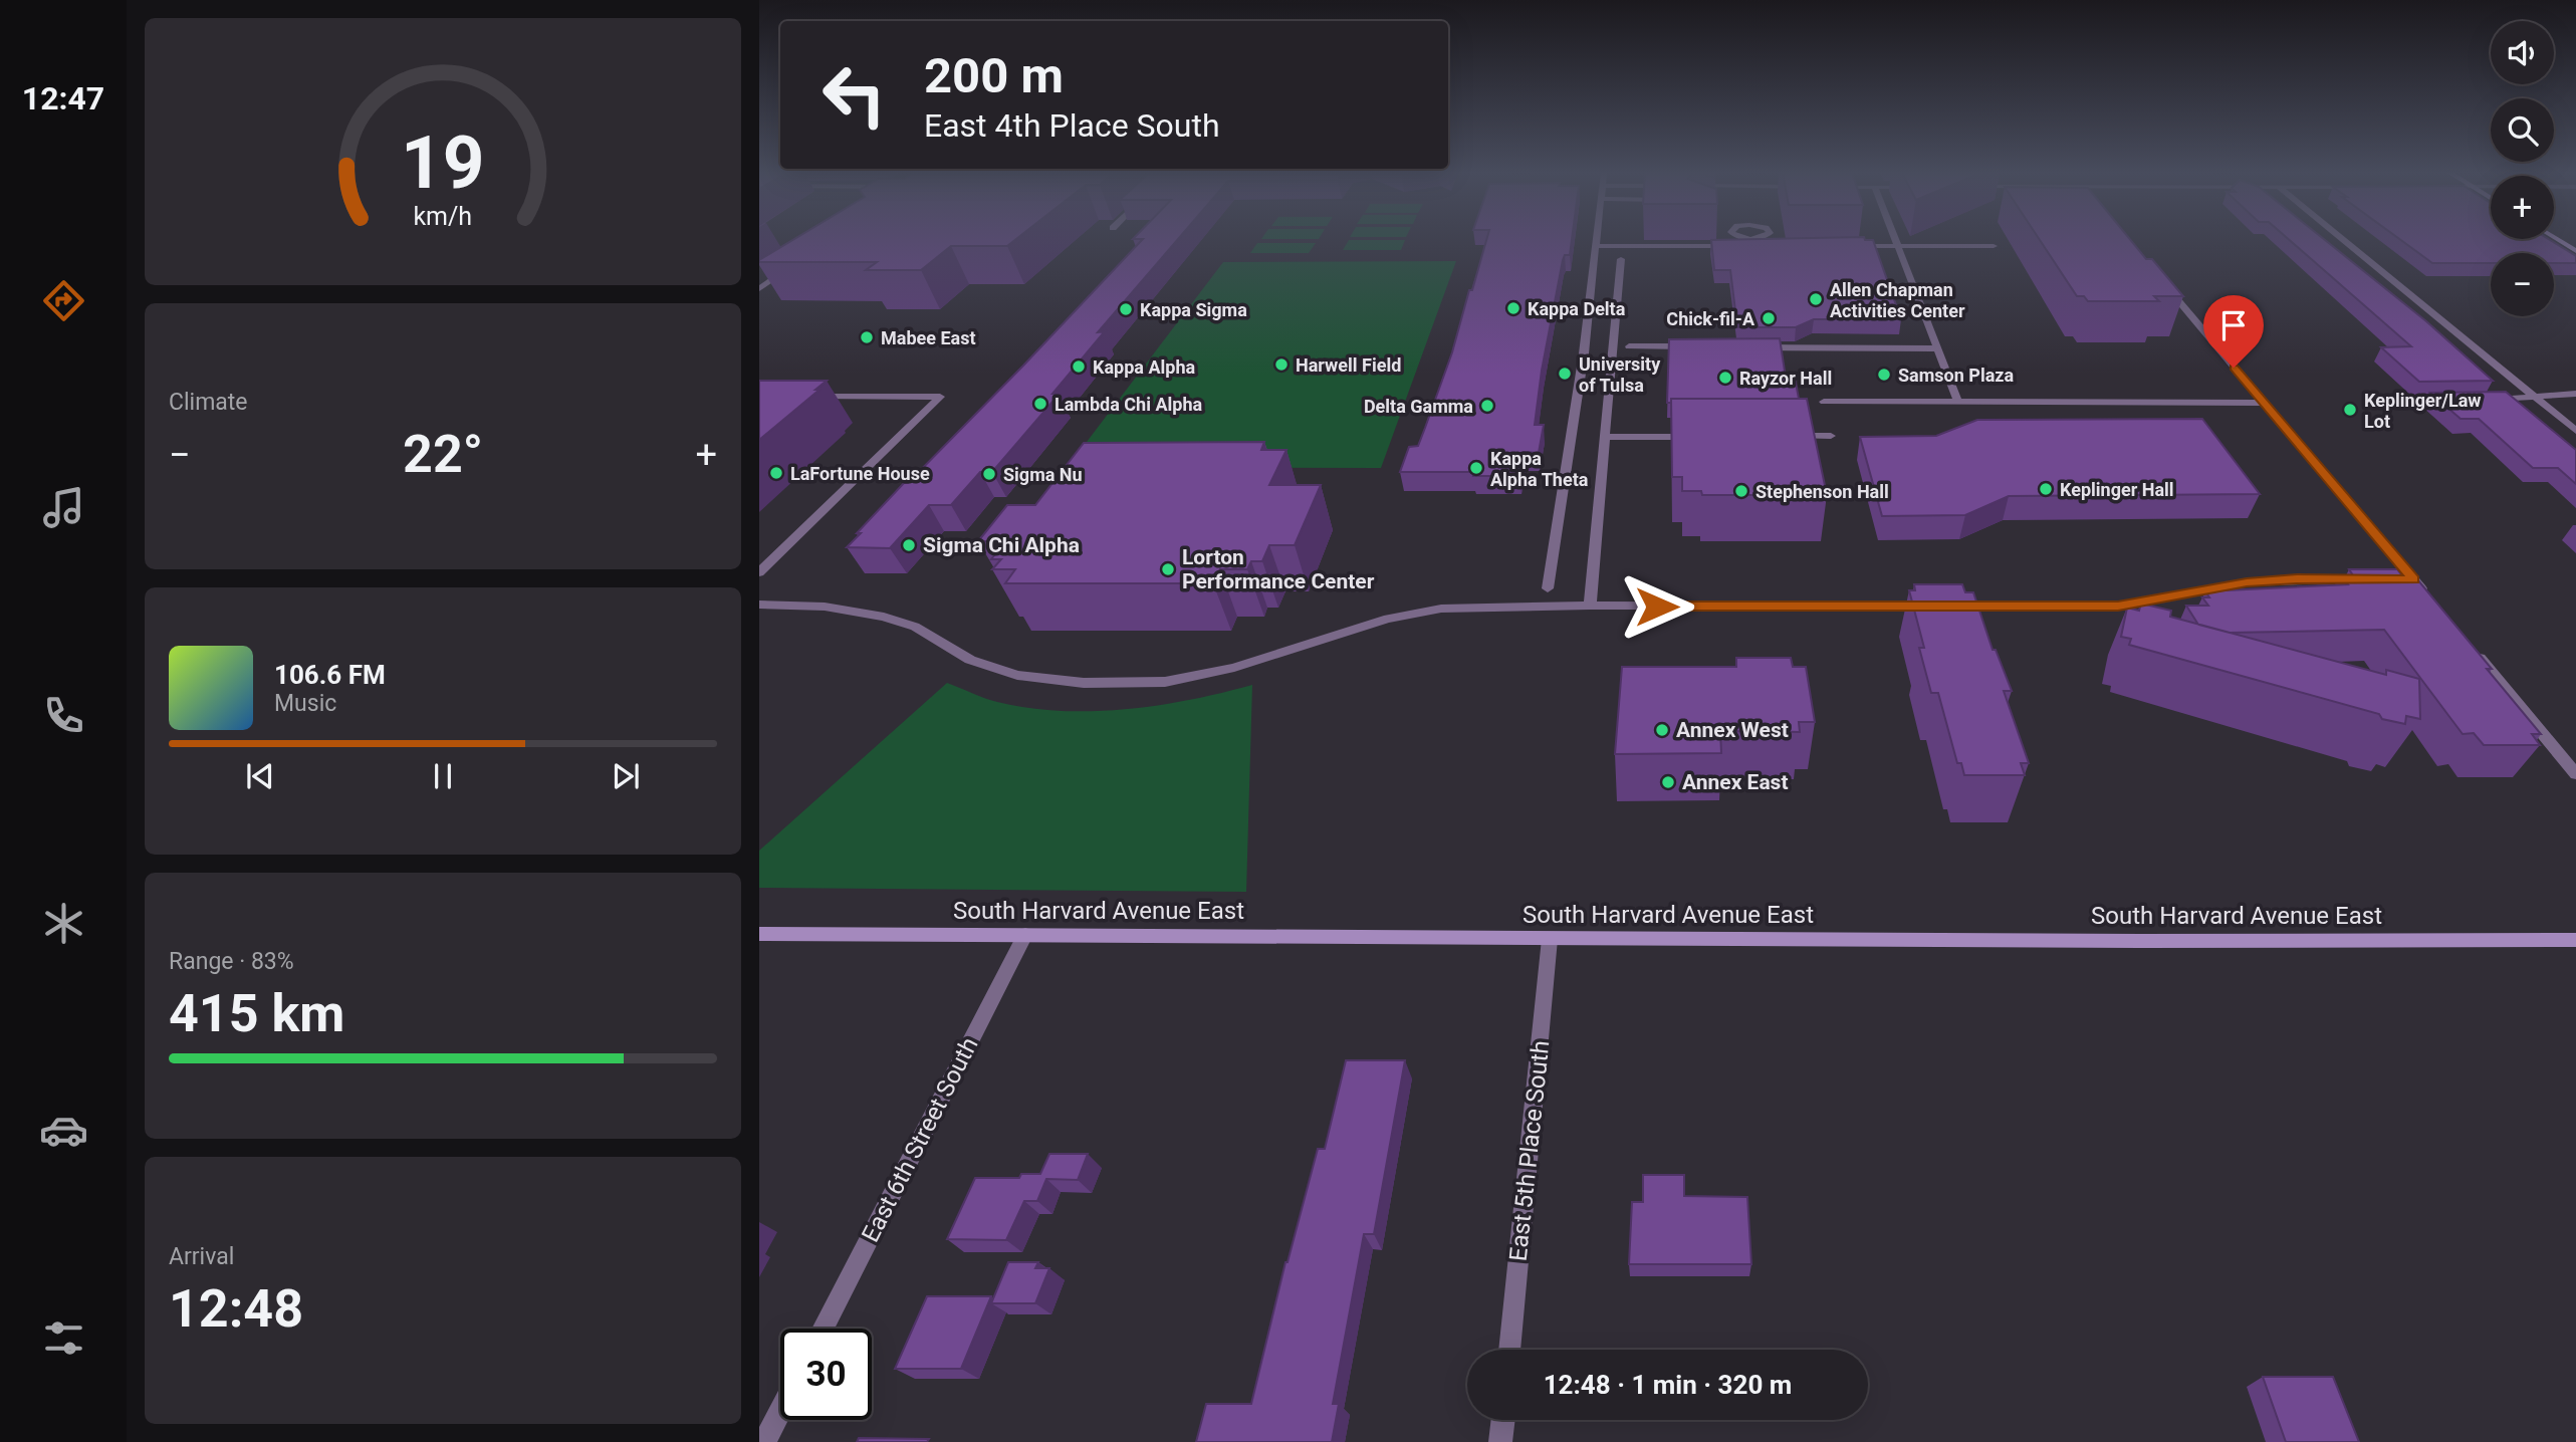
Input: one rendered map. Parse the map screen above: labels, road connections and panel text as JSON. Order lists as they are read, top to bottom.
{
  "streets": {
    "main road": ["South Harvard Avenue East"],
    "street": ["East 6th Street South", "East 5th Place South"]
  },
  "crossings": [
    ["South Harvard Avenue East", "East 6th Street South"],
    ["South Harvard Avenue East", "East 5th Place South"]
  ],
  "places": [
    "Allen Chapman Activities Center",
    "Kappa Delta",
    "Kappa Sigma",
    "Chick-fil-A",
    "Mabee East",
    "Harwell Field",
    "Kappa Alpha",
    "University of Tulsa",
    "Samson Plaza",
    "Rayzor Hall",
    "Lambda Chi Alpha",
    "Delta Gamma",
    "Keplinger/Law Lot",
    "Kappa Alpha Theta",
    "LaFortune House",
    "Sigma Nu",
    "Keplinger Hall",
    "Stephenson Hall",
    "Sigma Chi Alpha",
    "Lorton Performance Center",
    "Annex West",
    "Annex East"
  ],
  "page": {
    "tabs": "12:47",
    "map_buttons": ["+", "−"],
    "turn": ["200 m", "East 4th Place South"],
    "tile": [
      "Climate",
      ["Range · 83%", "415 km"],
      ["Arrival", "12:48"]
    ],
    "heat": ["−", "22°", "+"],
    "song": ["106.6 FM", "Music"],
    "limit": "30",
    "trip": "12:48 · 1 min · 320 m",
    "gauge": ["19", "km/h"]
  }
}
